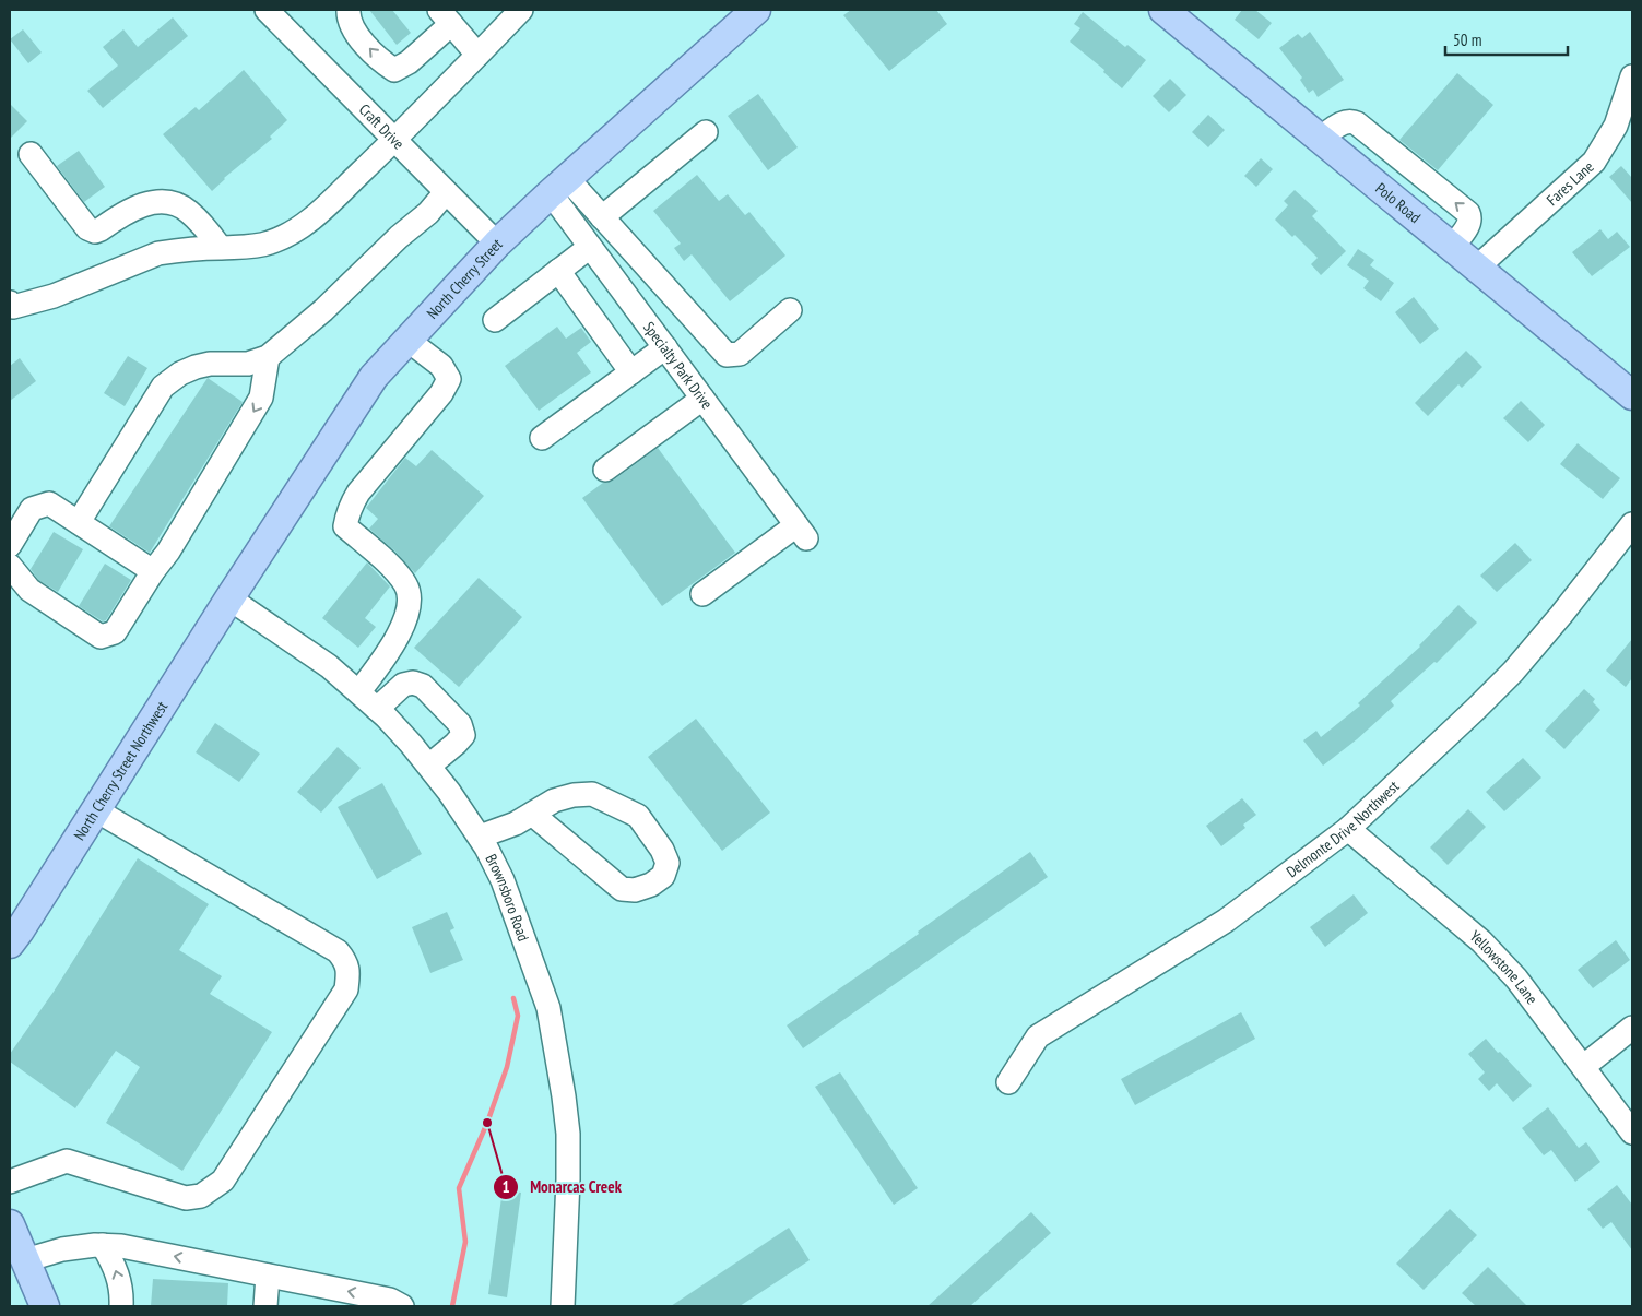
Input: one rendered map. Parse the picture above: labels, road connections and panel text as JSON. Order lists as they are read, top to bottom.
{
  "streets": {
    "main road": ["Polo Road", "North Cherry Street", "North Cherry Street Northwest"],
    "street": [
      "Craft Drive",
      "Fares Lane",
      "Specialty Park Drive",
      "Delmonte Drive Northwest",
      "Brownsboro Road",
      "Yellowstone Lane"
    ]
  },
  "crossings": [
    ["Craft Drive", "North Cherry Street"],
    ["Fares Lane", "Polo Road"],
    ["North Cherry Street", "Specialty Park Drive"],
    ["North Cherry Street", "North Cherry Street Northwest"],
    ["North Cherry Street", "Brownsboro Road"],
    ["North Cherry Street Northwest", "Brownsboro Road"],
    ["Delmonte Drive Northwest", "Yellowstone Lane"]
  ],
  "places": ["Monarcas Creek"],
  "scale_bar": "50 m"
}
